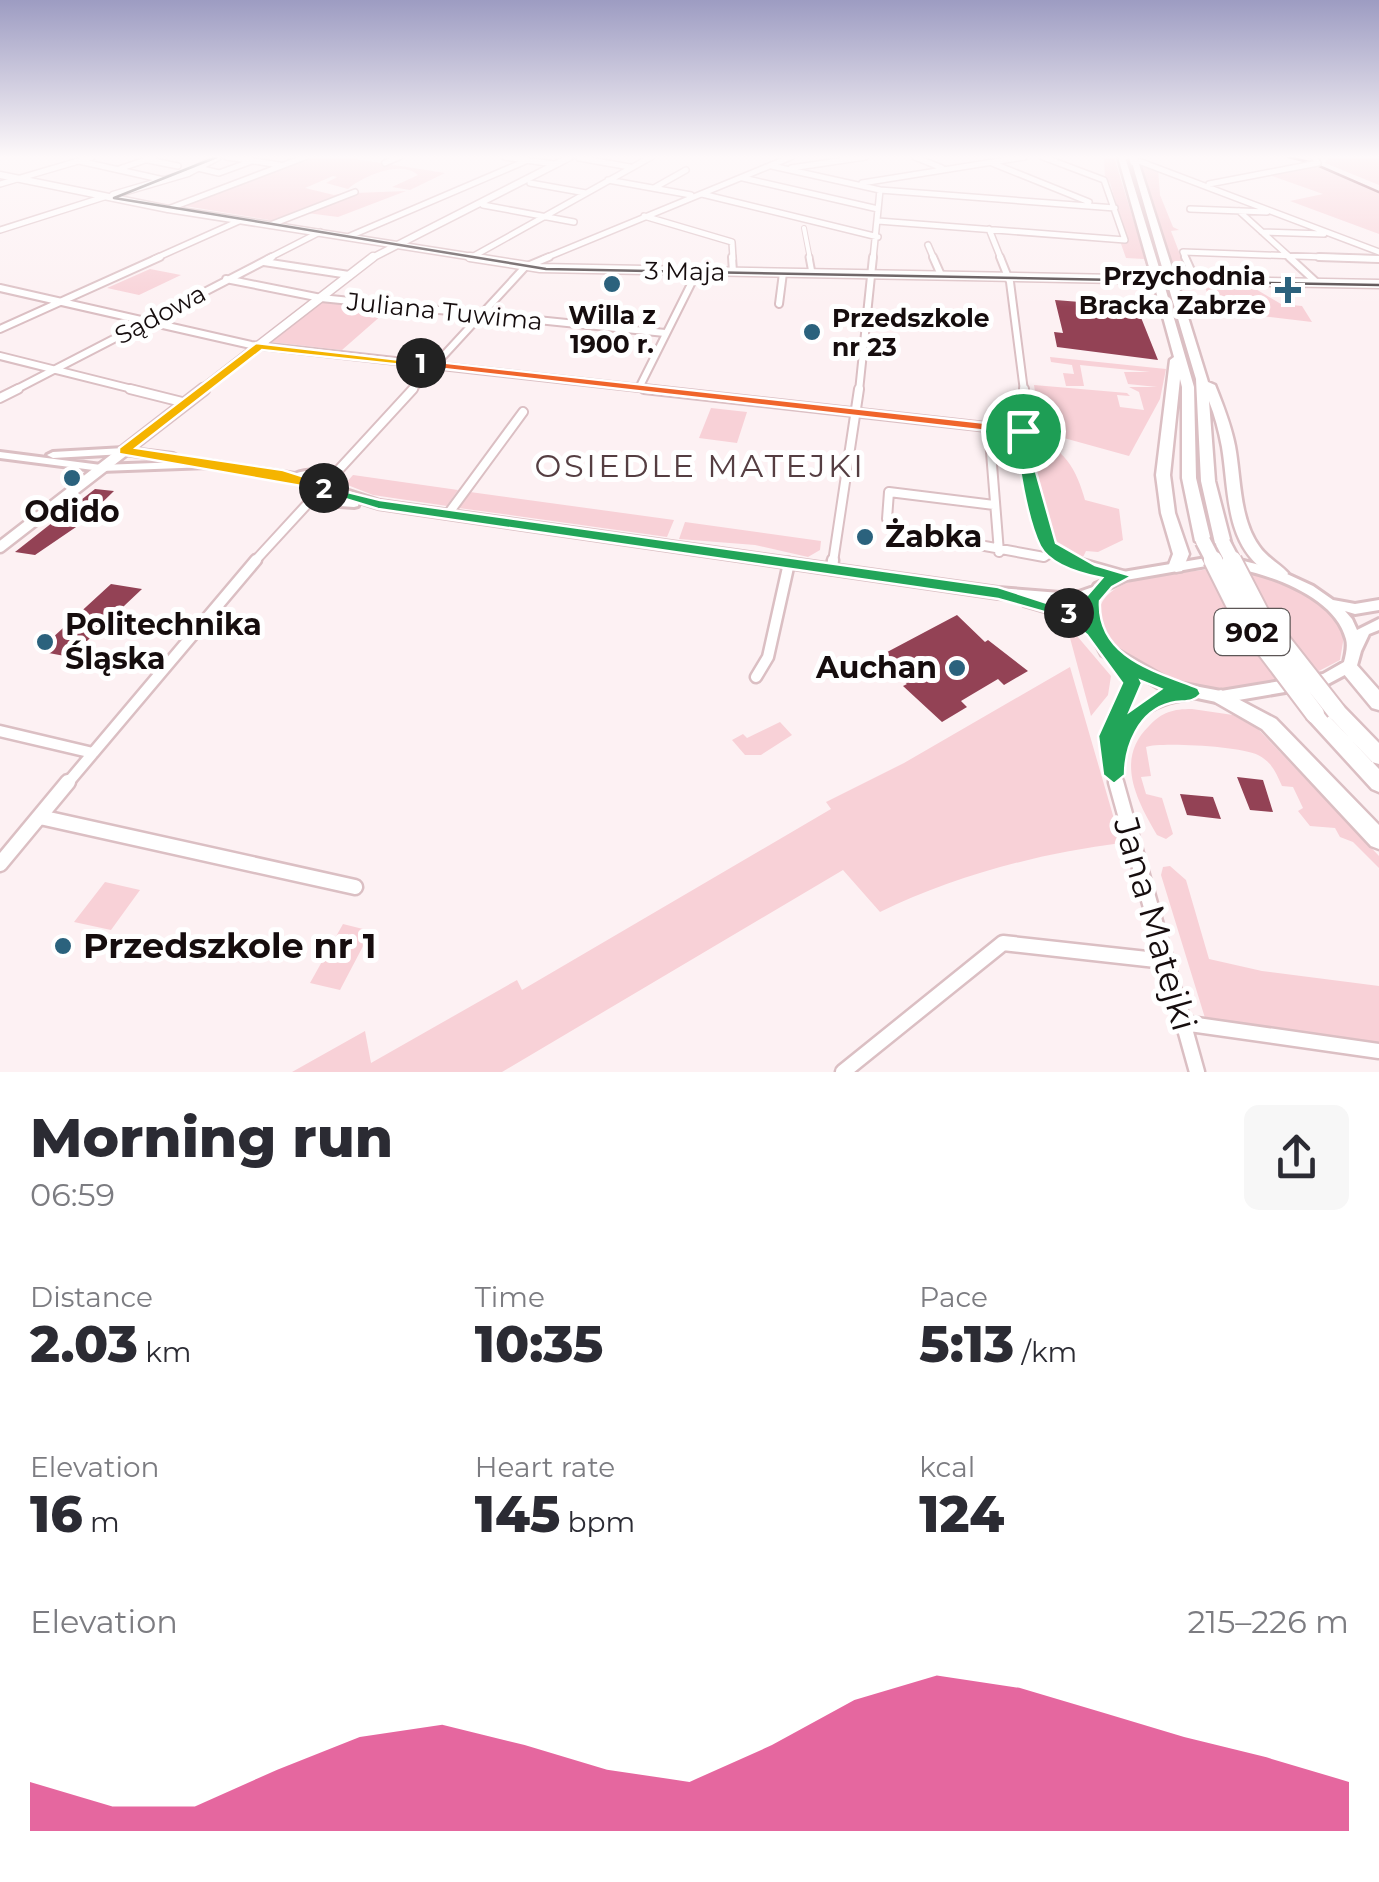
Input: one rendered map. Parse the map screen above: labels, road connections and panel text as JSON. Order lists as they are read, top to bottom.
{
  "streets": {
    "main road": ["902"],
    "street": [
      "3 Maja",
      "Juliana Tuwima",
      "Sądowa",
      "Jana Matejki"
    ]
  },
  "crossings": [
    ["3 Maja", "Sądowa"],
    ["Juliana Tuwima", "Sądowa"]
  ],
  "districts": ["OSIEDLE MATEJKI"],
  "places": {
    "other": [
      "Willa z 1900 r.",
      "Przedszkole nr 23",
      "Odido",
      "Żabka",
      "Politechnika Śląska",
      "Auchan",
      "Przedszkole nr 1"
    ],
    "health": ["Przychodnia Bracka Zabrze"]
  },
  "page": {
    "pins": ["1", "2", "3"],
    "heading": ["Morning run", "06:59"],
    "stats": [
      ["Distance", "2.03 km"],
      ["Time", "10:35"],
      ["Pace", "5:13 /km"],
      ["Elevation", "16 m"],
      ["Heart rate", "145 bpm"],
      ["kcal", "124"]
    ],
    "chart": ["Elevation", "215–226 m"]
  }
}
